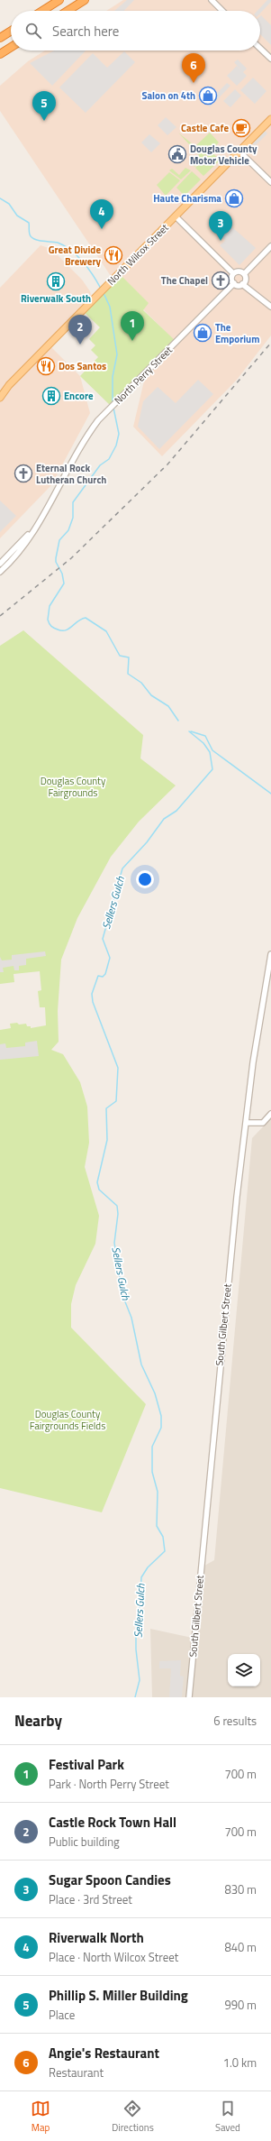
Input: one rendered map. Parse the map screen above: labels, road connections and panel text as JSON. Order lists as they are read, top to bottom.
{
  "streets": {
    "main road": ["North Wilcox Street"],
    "street": ["North Perry Street", "South Gilbert Street"]
  },
  "water": ["Sellers Gulch"],
  "parks": ["Douglas County Fairgrounds", "Douglas County Fairgrounds Fields"],
  "places": {
    "shop": ["Salon on 4th", "Haute Charisma", "The Emporium"],
    "cafe": ["Castle Cafe"],
    "public building": ["Douglas County Motor Vehicle"],
    "restaurant": ["Great Divide Brewery", "Dos Santos"],
    "church": ["The Chapel", "Eternal Rock Lutheran Church"],
    "building": ["Riverwalk South", "Encore"]
  },
  "page": {
    "search": "Search here",
    "pins": [
      "6",
      "5",
      "4",
      "3",
      "1",
      "2"
    ],
    "heading": ["Nearby", "6 results"],
    "list": [
      {
        "mark": "1",
        "name": "Festival Park",
        "note": "Park · North Perry Street",
        "value": "700 m"
      },
      {
        "mark": "2",
        "name": "Castle Rock Town Hall",
        "note": "Public building",
        "value": "700 m"
      },
      {
        "mark": "3",
        "name": "Sugar Spoon Candies",
        "note": "Place · 3rd Street",
        "value": "830 m"
      },
      {
        "mark": "4",
        "name": "Riverwalk North",
        "note": "Place · North Wilcox Street",
        "value": "840 m"
      },
      {
        "mark": "5",
        "name": "Phillip S. Miller Building",
        "note": "Place",
        "value": "990 m"
      },
      {
        "mark": "6",
        "name": "Angie's Restaurant",
        "note": "Restaurant",
        "value": "1.0 km"
      }
    ],
    "nav": ["Map", "Directions", "Saved"]
  }
}
